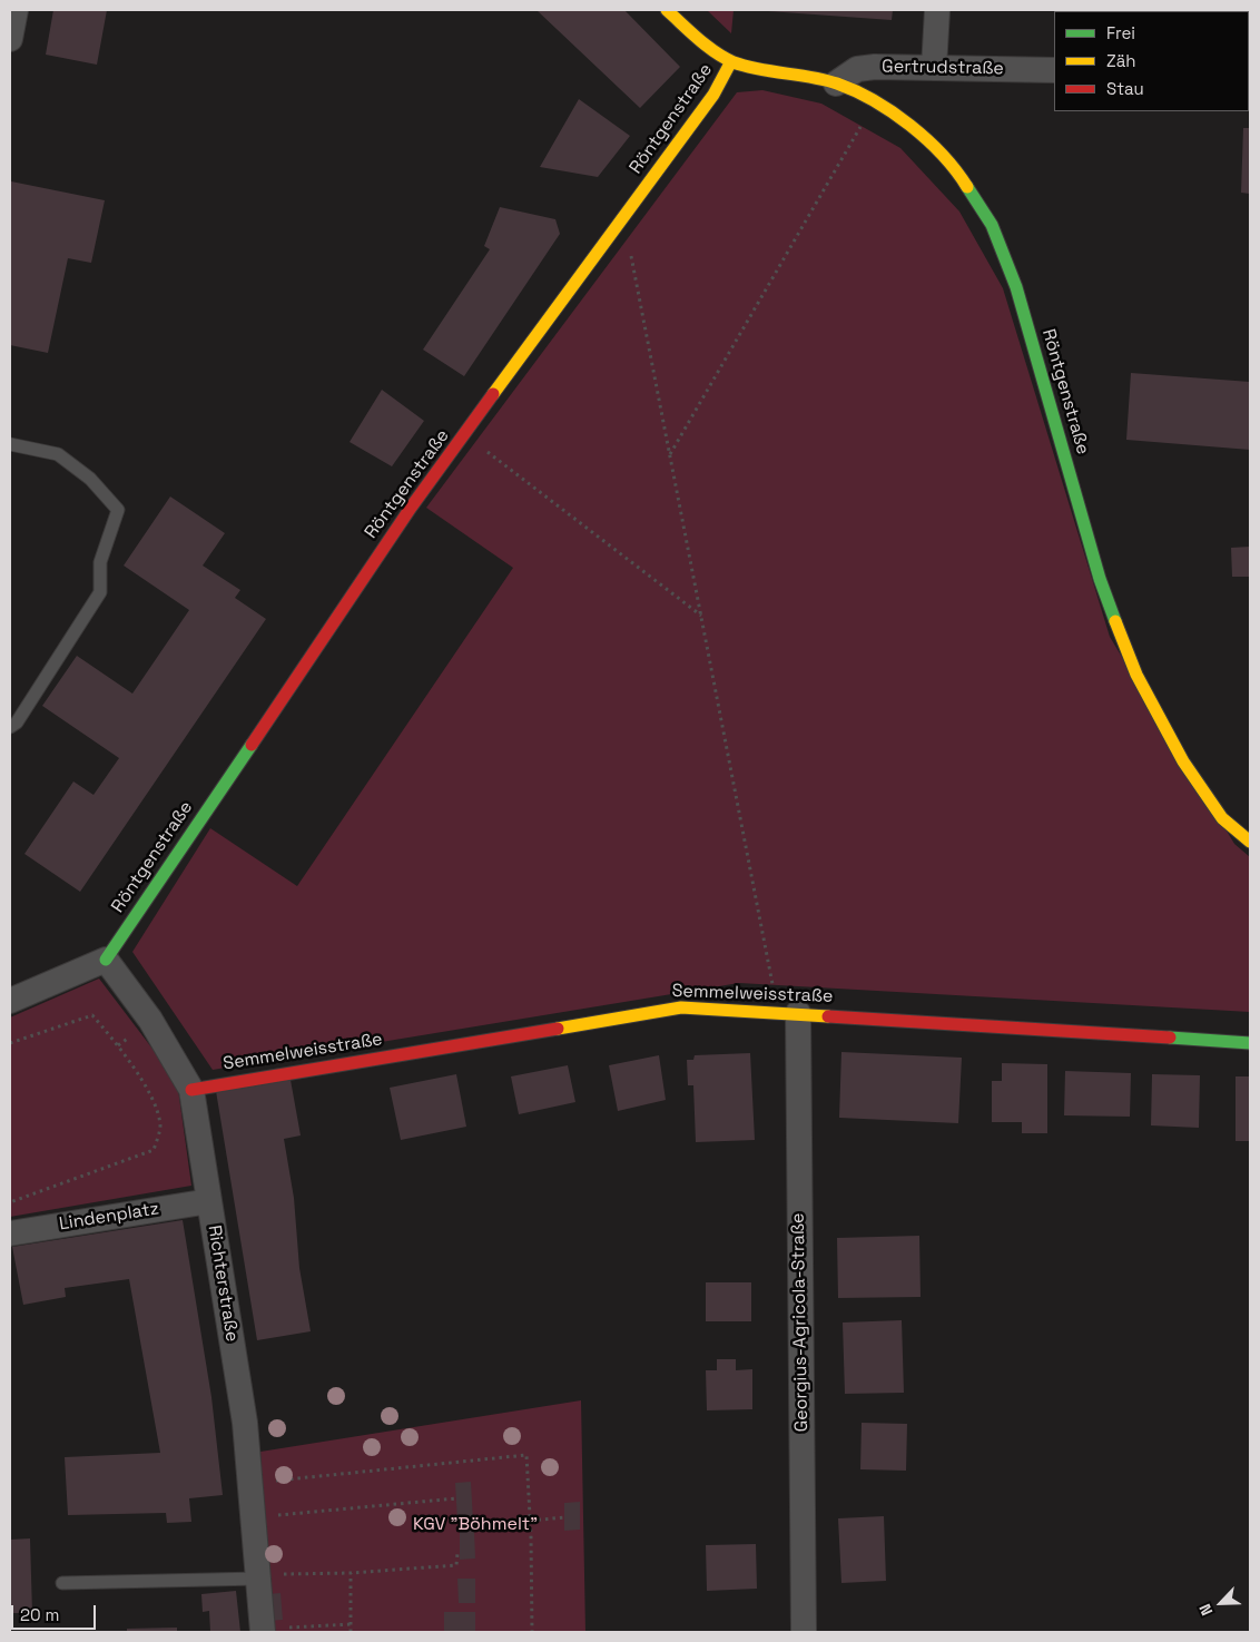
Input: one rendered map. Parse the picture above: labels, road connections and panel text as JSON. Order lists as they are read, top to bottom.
{
  "streets": {
    "street": [
      "Gertrudstraße",
      "Röntgenstraße",
      "Semmelweisstraße",
      "Lindenplatz",
      "Richterstraße",
      "Georgius-Agricola-Straße"
    ]
  },
  "crossings": [
    ["Gertrudstraße", "Röntgenstraße"],
    ["Röntgenstraße", "Richterstraße"],
    ["Semmelweisstraße", "Richterstraße"],
    ["Semmelweisstraße", "Georgius-Agricola-Straße"],
    ["Lindenplatz", "Richterstraße"]
  ],
  "parks": ["KGV \"Böhmelt\""],
  "legend": ["Frei", "Zäh", "Stau"],
  "scale_bar": "20 m",
  "north": "bottom left"
}
